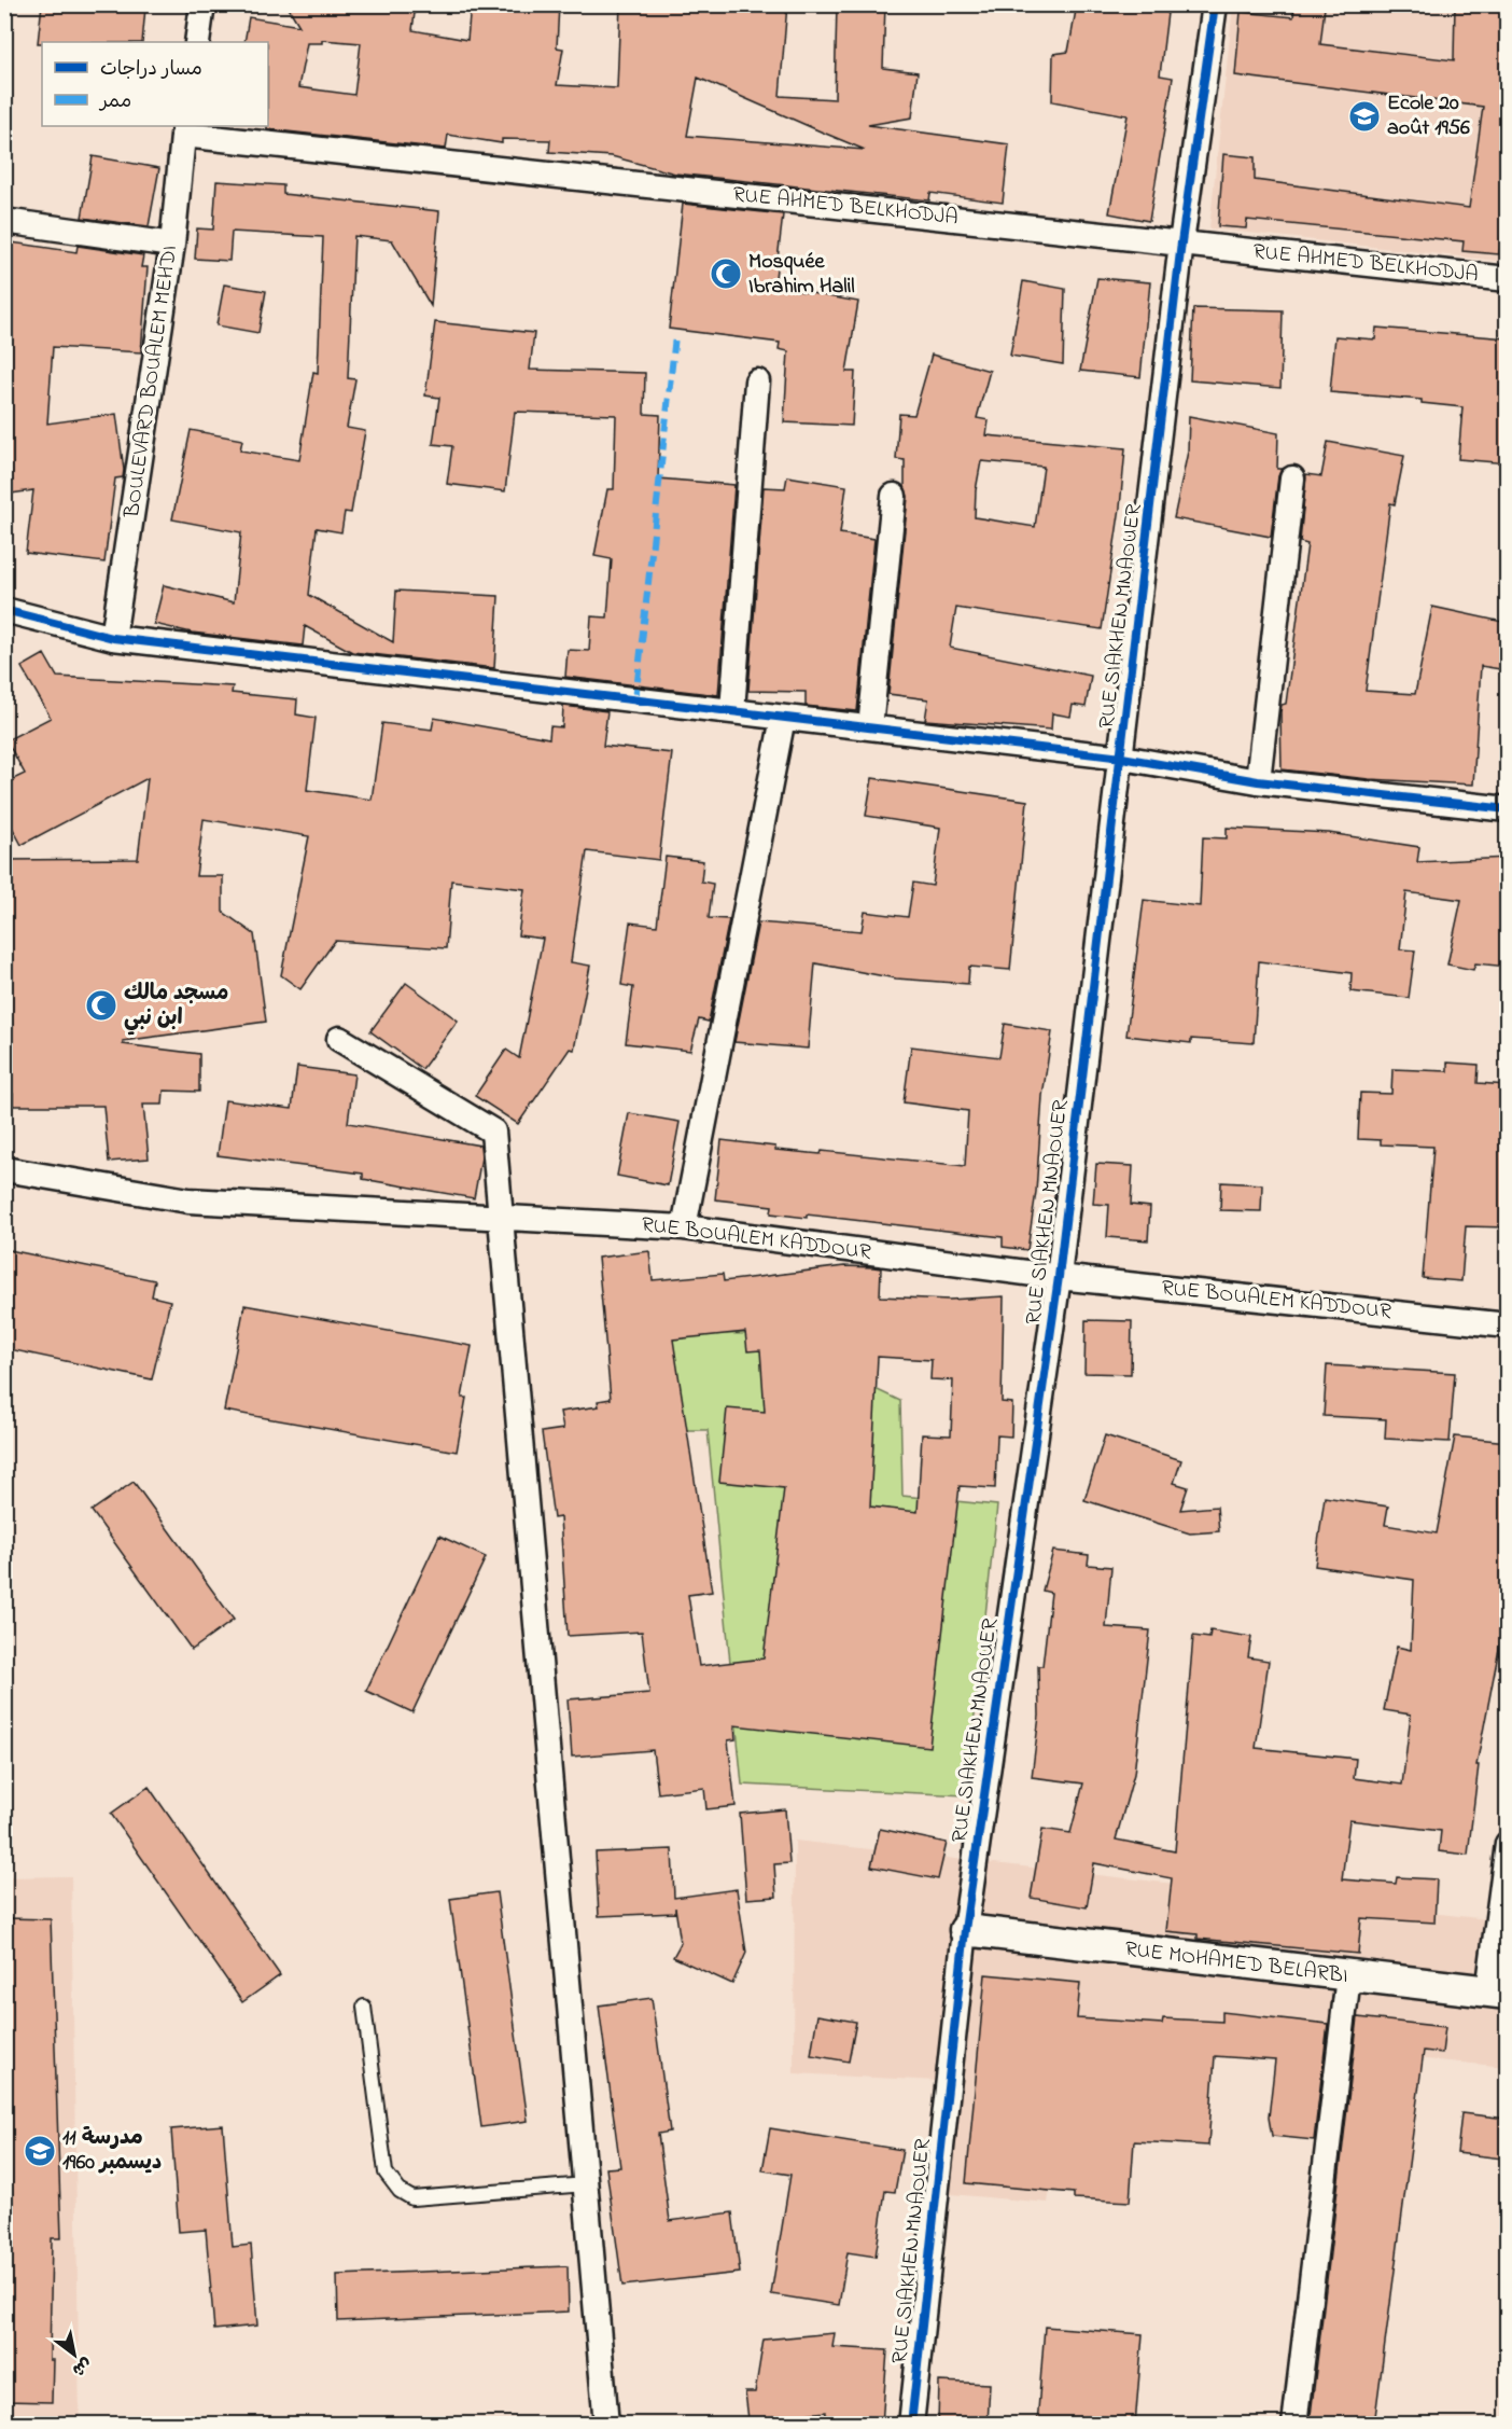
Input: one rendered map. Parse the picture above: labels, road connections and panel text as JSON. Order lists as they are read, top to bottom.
{
  "streets": {
    "street": [
      "RUE AHMED BELKHODJA",
      "BOULEVARD BOUALEM MEHDI",
      "RUE SIAKHEN MNAOUER",
      "RUE BOUALEM KADDOUR",
      "RUE MOHAMED BELARBI"
    ]
  },
  "crossings": [
    ["RUE AHMED BELKHODJA", "BOULEVARD BOUALEM MEHDI"],
    ["RUE AHMED BELKHODJA", "RUE SIAKHEN MNAOUER"],
    ["RUE SIAKHEN MNAOUER", "RUE BOUALEM KADDOUR"],
    ["RUE SIAKHEN MNAOUER", "RUE MOHAMED BELARBI"]
  ],
  "places": {
    "school or university": ["Ecole 20 août 1956", "مدرسة 11 ديسمبر 1960"],
    "mosque": ["Mosquée Ibrahim Halil", "مسجد مالك ابن نبي"]
  },
  "legend": ["مسار دراجات", "ممر"],
  "north": "bottom right"
}
